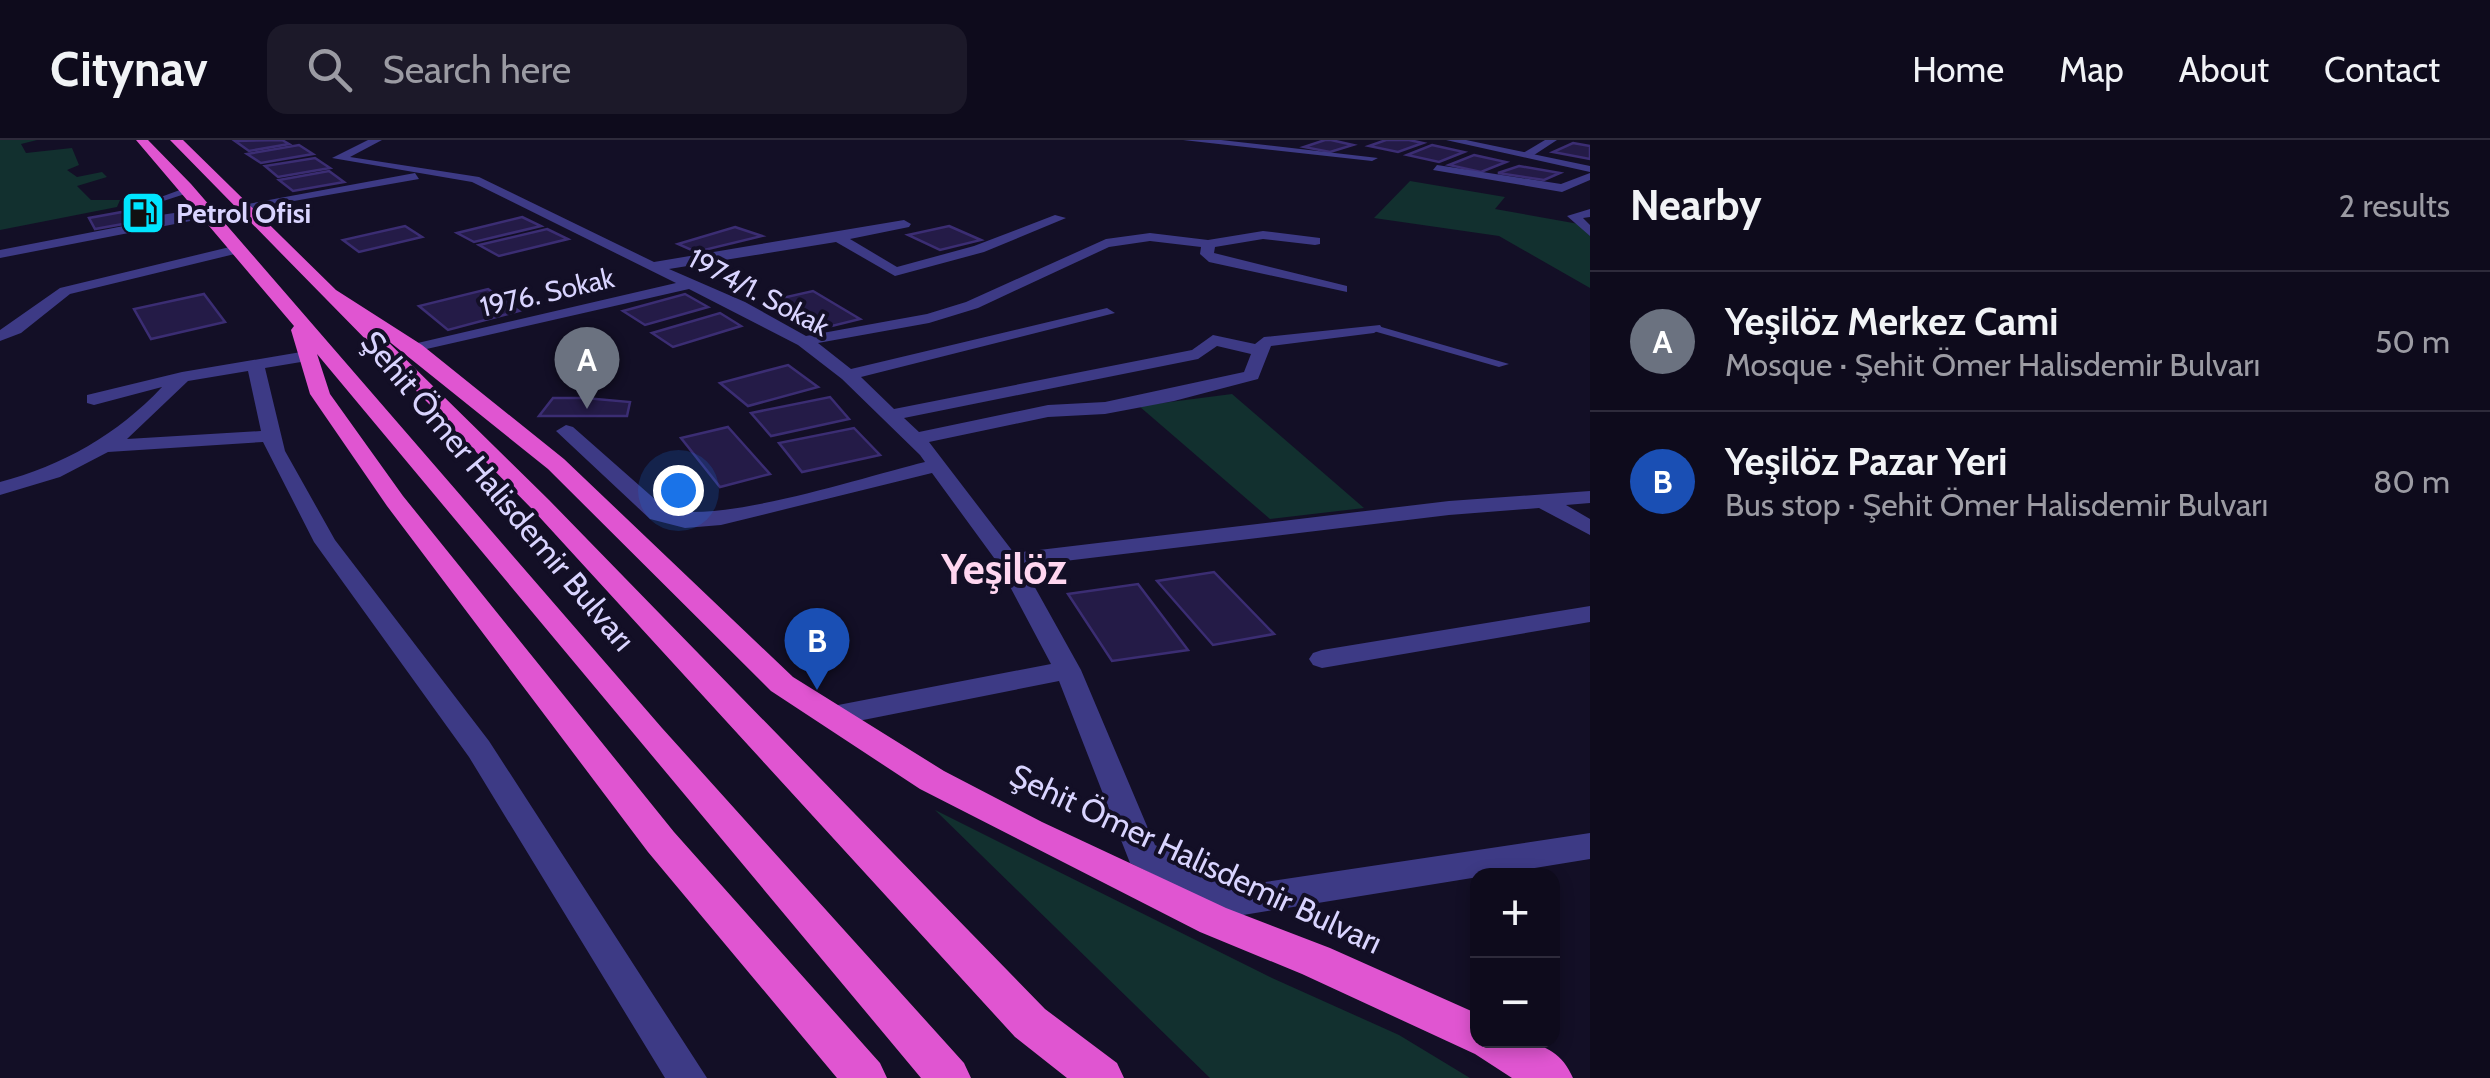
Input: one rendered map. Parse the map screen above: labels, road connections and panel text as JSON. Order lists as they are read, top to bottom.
{
  "streets": {
    "highway": ["Şehit Ömer Halisdemir Bulvarı"],
    "street": ["1976. Sokak", "1974/1. Sokak"]
  },
  "crossings": [
    ["1976. Sokak", "1974/1. Sokak"],
    ["1976. Sokak", "Şehit Ömer Halisdemir Bulvarı"]
  ],
  "districts": ["Yeşilöz"],
  "places": {
    "fuel station": ["Petrol Ofisi"]
  },
  "page": {
    "header": "Citynav",
    "search": "Search here",
    "nav": [
      "Home",
      "Map",
      "About",
      "Contact"
    ],
    "heading": ["Nearby", "2 results"],
    "list": [
      {
        "mark": "A",
        "name": "Yeşilöz Merkez Cami",
        "note": "Mosque · Şehit Ömer Halisdemir Bulvarı",
        "value": "50 m"
      },
      {
        "mark": "B",
        "name": "Yeşilöz Pazar Yeri",
        "note": "Bus stop · Şehit Ömer Halisdemir Bulvarı",
        "value": "80 m"
      }
    ],
    "pins": ["A", "B"],
    "map_buttons": ["+", "−"]
  }
}
